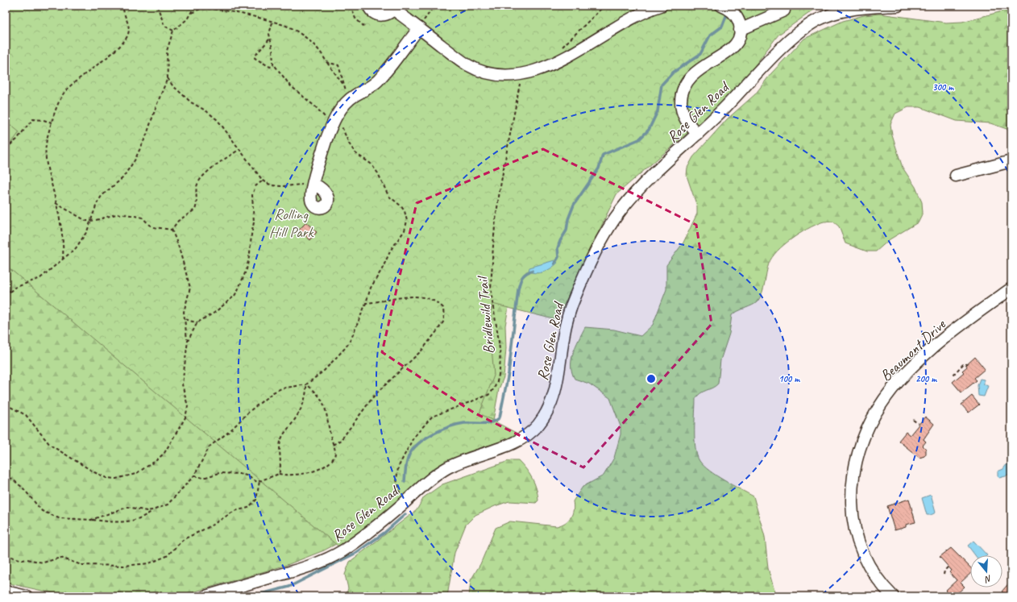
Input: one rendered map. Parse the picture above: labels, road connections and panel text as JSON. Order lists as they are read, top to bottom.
{
  "streets": {
    "street": ["Rose Glen Road", "Beaumont Drive"],
    "path": ["Bridlewild Trail"]
  },
  "crossings": [
    ["Rose Glen Road", "Bridlewild Trail"]
  ],
  "parks": ["Rolling Hill Park"],
  "north": "bottom",
  "rings": ["300 m", "100 m", "200 m"]
}
